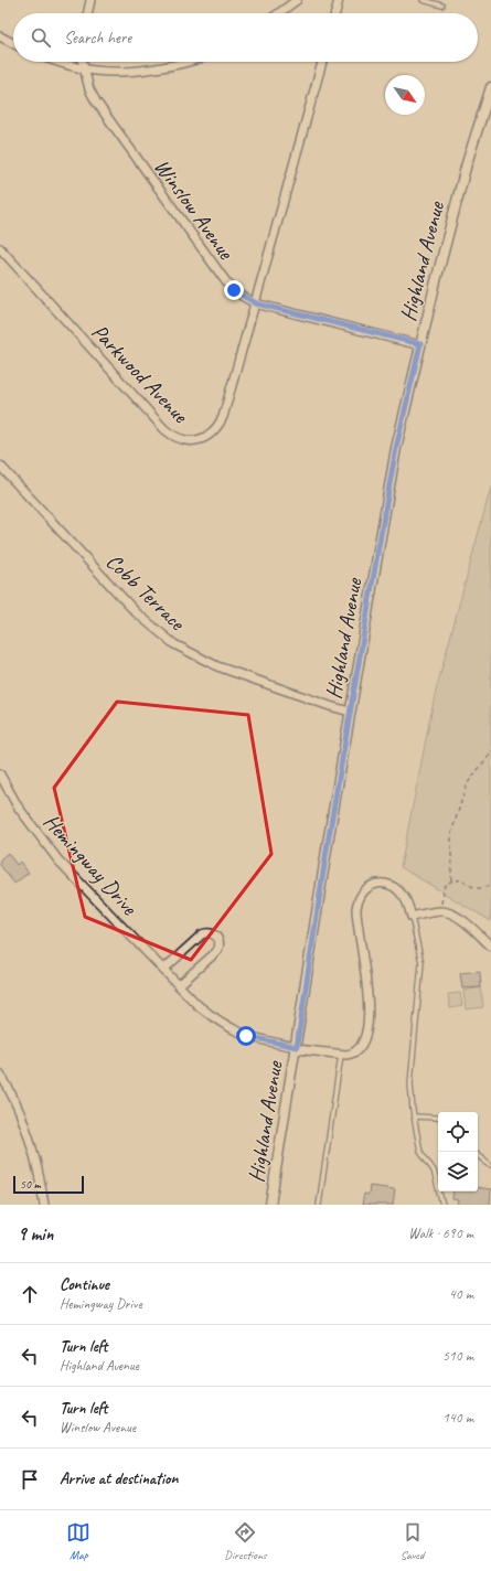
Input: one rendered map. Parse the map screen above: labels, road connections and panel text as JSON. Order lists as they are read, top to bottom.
{
  "streets": {
    "street": [
      "Winslow Avenue",
      "Highland Avenue",
      "Parkwood Avenue",
      "Cobb Terrace",
      "Hemingway Drive"
    ]
  },
  "crossings": [
    ["Winslow Avenue", "Highland Avenue"],
    ["Winslow Avenue", "Parkwood Avenue"],
    ["Highland Avenue", "Cobb Terrace"],
    ["Highland Avenue", "Hemingway Drive"]
  ],
  "scale_bar": "50 m",
  "north": "bottom right",
  "page": {
    "search": "Search here",
    "scale": "50 m",
    "heading": ["9 min", "Walk · 690 m"],
    "list": [
      ["Continue", "Hemingway Drive", "40 m"],
      ["Turn left", "Highland Avenue", "510 m"],
      ["Turn left", "Winslow Avenue", "140 m"],
      "Arrive at destination"
    ],
    "nav": ["Map", "Directions", "Saved"]
  }
}
